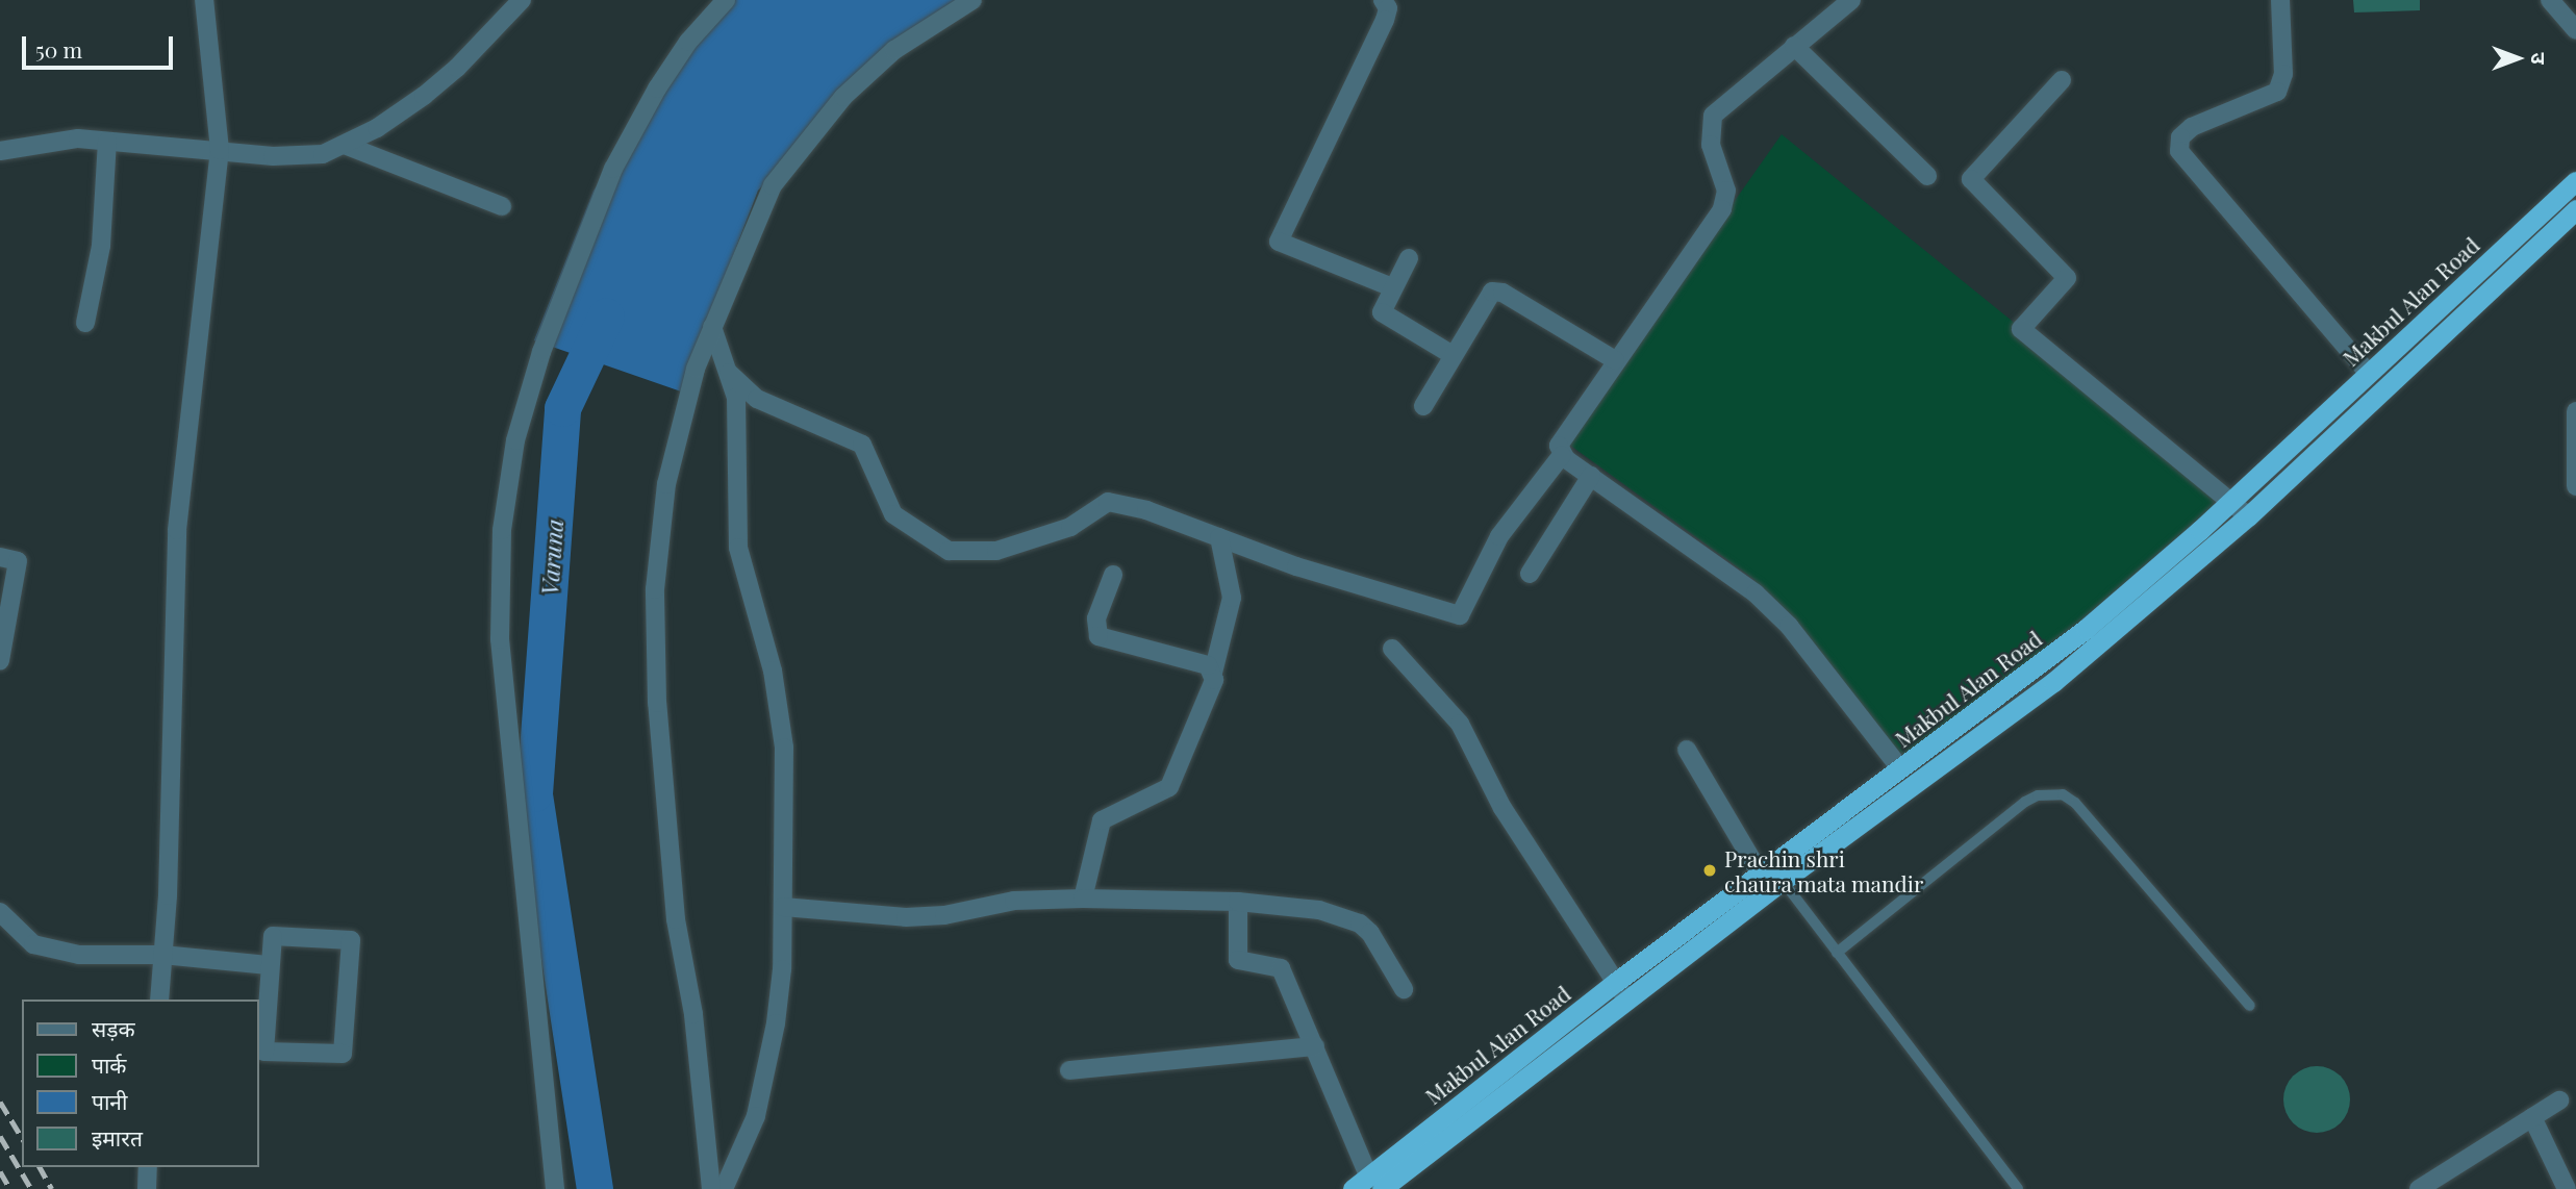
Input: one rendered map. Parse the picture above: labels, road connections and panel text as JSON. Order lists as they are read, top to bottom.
{
  "streets": {
    "highway": ["Makbul Alan Road"]
  },
  "water": ["Varuna"],
  "places": ["Prachin shri chaura mata mandir"],
  "legend": [
    "सड़क",
    "पार्क",
    "पानी",
    "इमारत"
  ],
  "scale_bar": "50 m",
  "north": "right"
}
